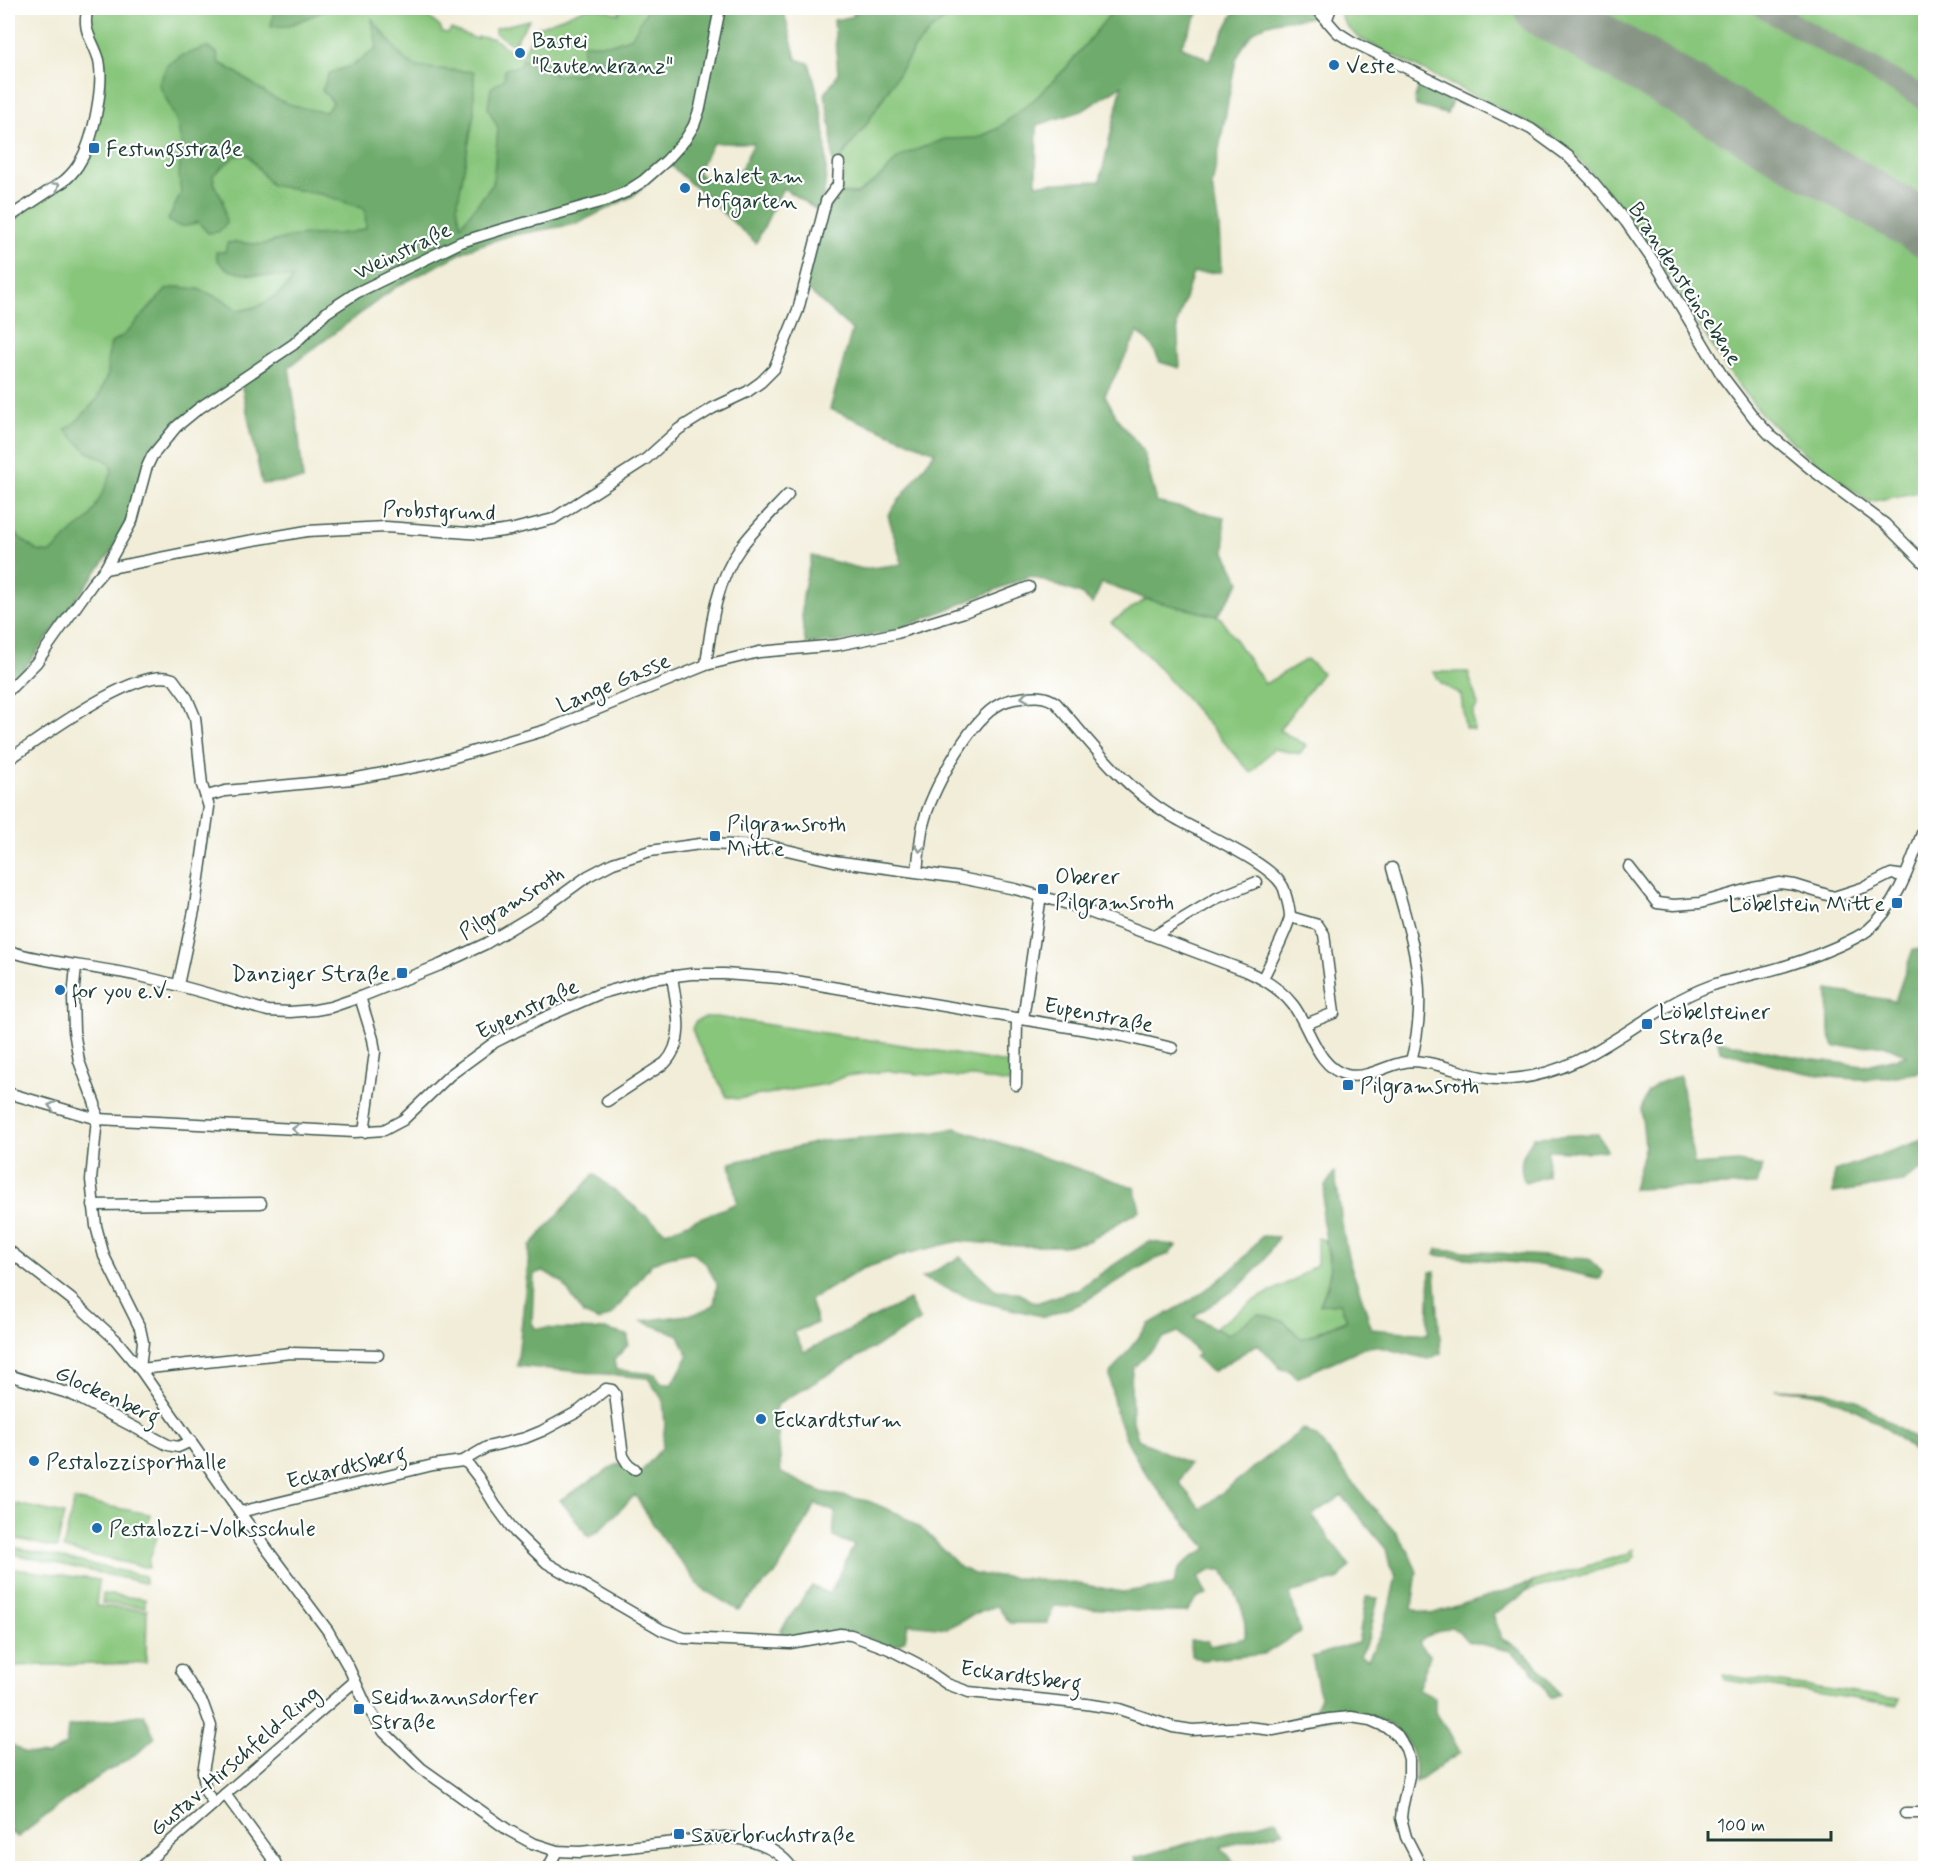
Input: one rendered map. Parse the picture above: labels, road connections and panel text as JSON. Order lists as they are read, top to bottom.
{
  "streets": {
    "street": [
      "Weinstraße",
      "Brandensteinsebene",
      "Probstgrund",
      "Lange Gasse",
      "Pilgramsroth",
      "Eupenstraße",
      "Glockenberg",
      "Eckardtsberg",
      "Gustav-Hirschfeld-Ring"
    ]
  },
  "crossings": [
    ["Weinstraße", "Probstgrund"]
  ],
  "places": {
    "other": [
      "Bastei \"Rautenkranz\"",
      "Veste",
      "Chalet am Hofgarten",
      "for you e.V.",
      "Eckardtsturm",
      "Pestalozzisporthalle",
      "Pestalozzi-Volksschule"
    ],
    "transit": [
      "Festungsstraße",
      "Pilgramsroth Mitte",
      "Oberer Pilgramsroth",
      "Löbelstein Mitte",
      "Danziger Straße",
      "Löbelsteiner Straße",
      "Pilgramsroth",
      "Seidmannsdorfer Straße",
      "Sauerbruchstraße"
    ]
  },
  "scale_bar": "100 m"
}
